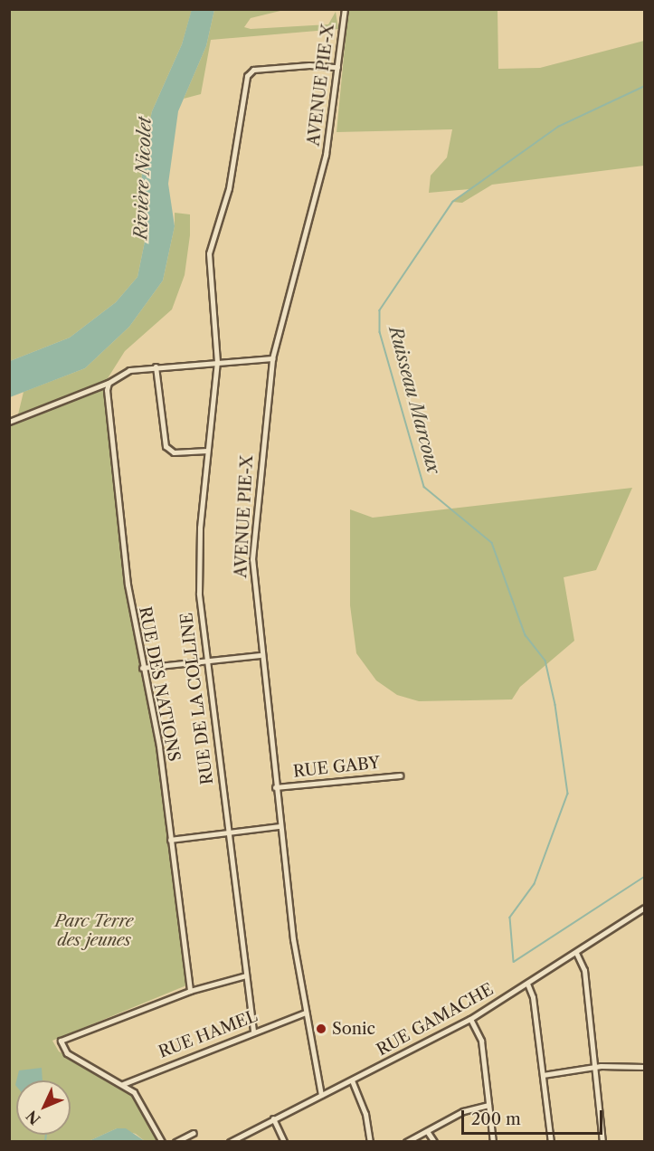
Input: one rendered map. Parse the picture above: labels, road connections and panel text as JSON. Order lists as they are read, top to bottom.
{
  "streets": {
    "street": [
      "AVENUE PIE-X",
      "RUE DES NATIONS",
      "RUE DE LA COLLINE",
      "RUE GABY",
      "RUE GAMACHE",
      "RUE HAMEL"
    ]
  },
  "crossings": [
    ["AVENUE PIE-X", "RUE DE LA COLLINE"],
    ["AVENUE PIE-X", "RUE GABY"],
    ["AVENUE PIE-X", "RUE GAMACHE"],
    ["AVENUE PIE-X", "RUE HAMEL"],
    ["RUE DE LA COLLINE", "RUE HAMEL"]
  ],
  "water": ["Rivière Nicolet", "Ruisseau Marcoux"],
  "parks": ["Parc Terre des jeunes"],
  "places": ["Sonic"],
  "scale_bar": "200 m",
  "north": "bottom left"
}
